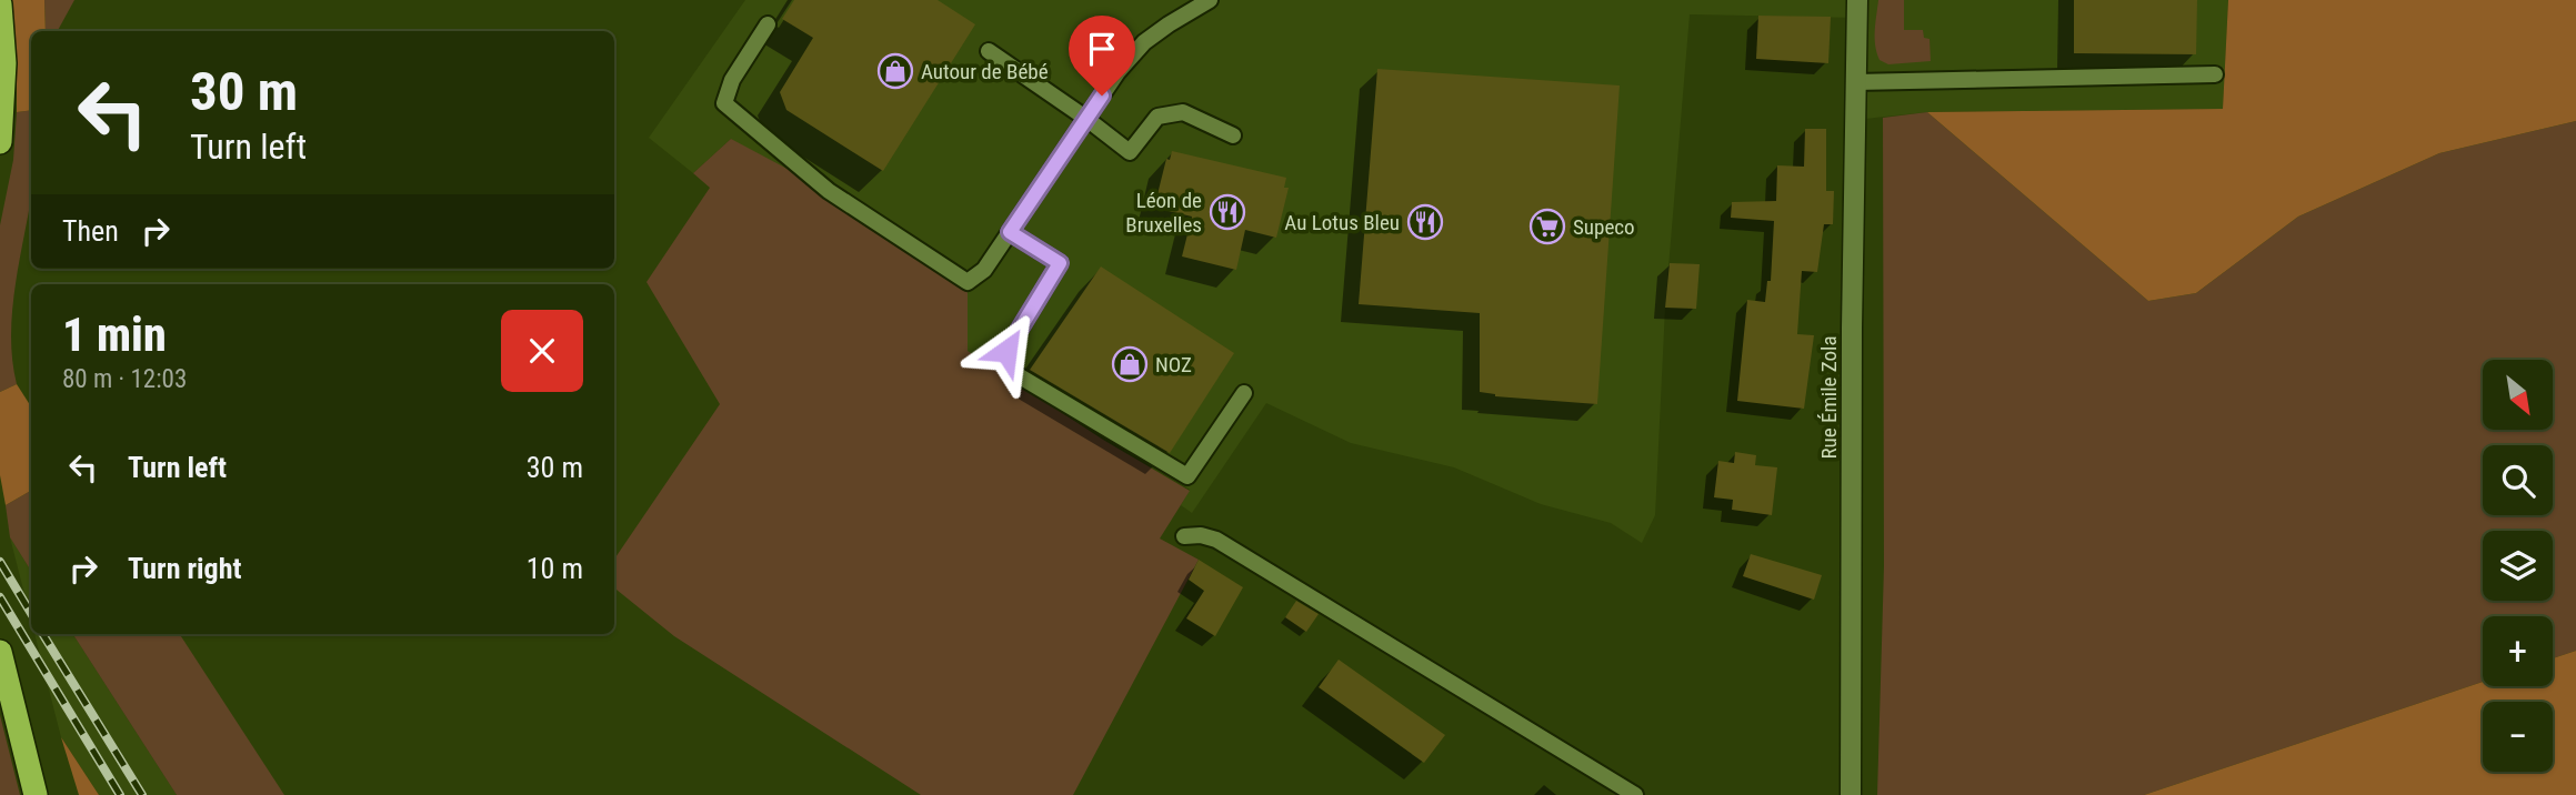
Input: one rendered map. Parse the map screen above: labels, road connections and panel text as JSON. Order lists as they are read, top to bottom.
{
  "streets": {
    "street": ["Rue Émile Zola"]
  },
  "places": {
    "shop": ["Autour de Bébé", "NOZ"],
    "restaurant": ["Léon de Bruxelles", "Au Lotus Bleu"],
    "supermarket": ["Supeco"]
  },
  "north": "bottom right",
  "page": {
    "turn": ["30 m", "Turn left"],
    "then": "Then",
    "heading": ["1 min", "80 m · 12:03"],
    "map_buttons": ["+", "−"],
    "list": [
      {
        "name": "Turn left",
        "value": "30 m"
      },
      {
        "name": "Turn right",
        "value": "10 m"
      }
    ]
  }
}
